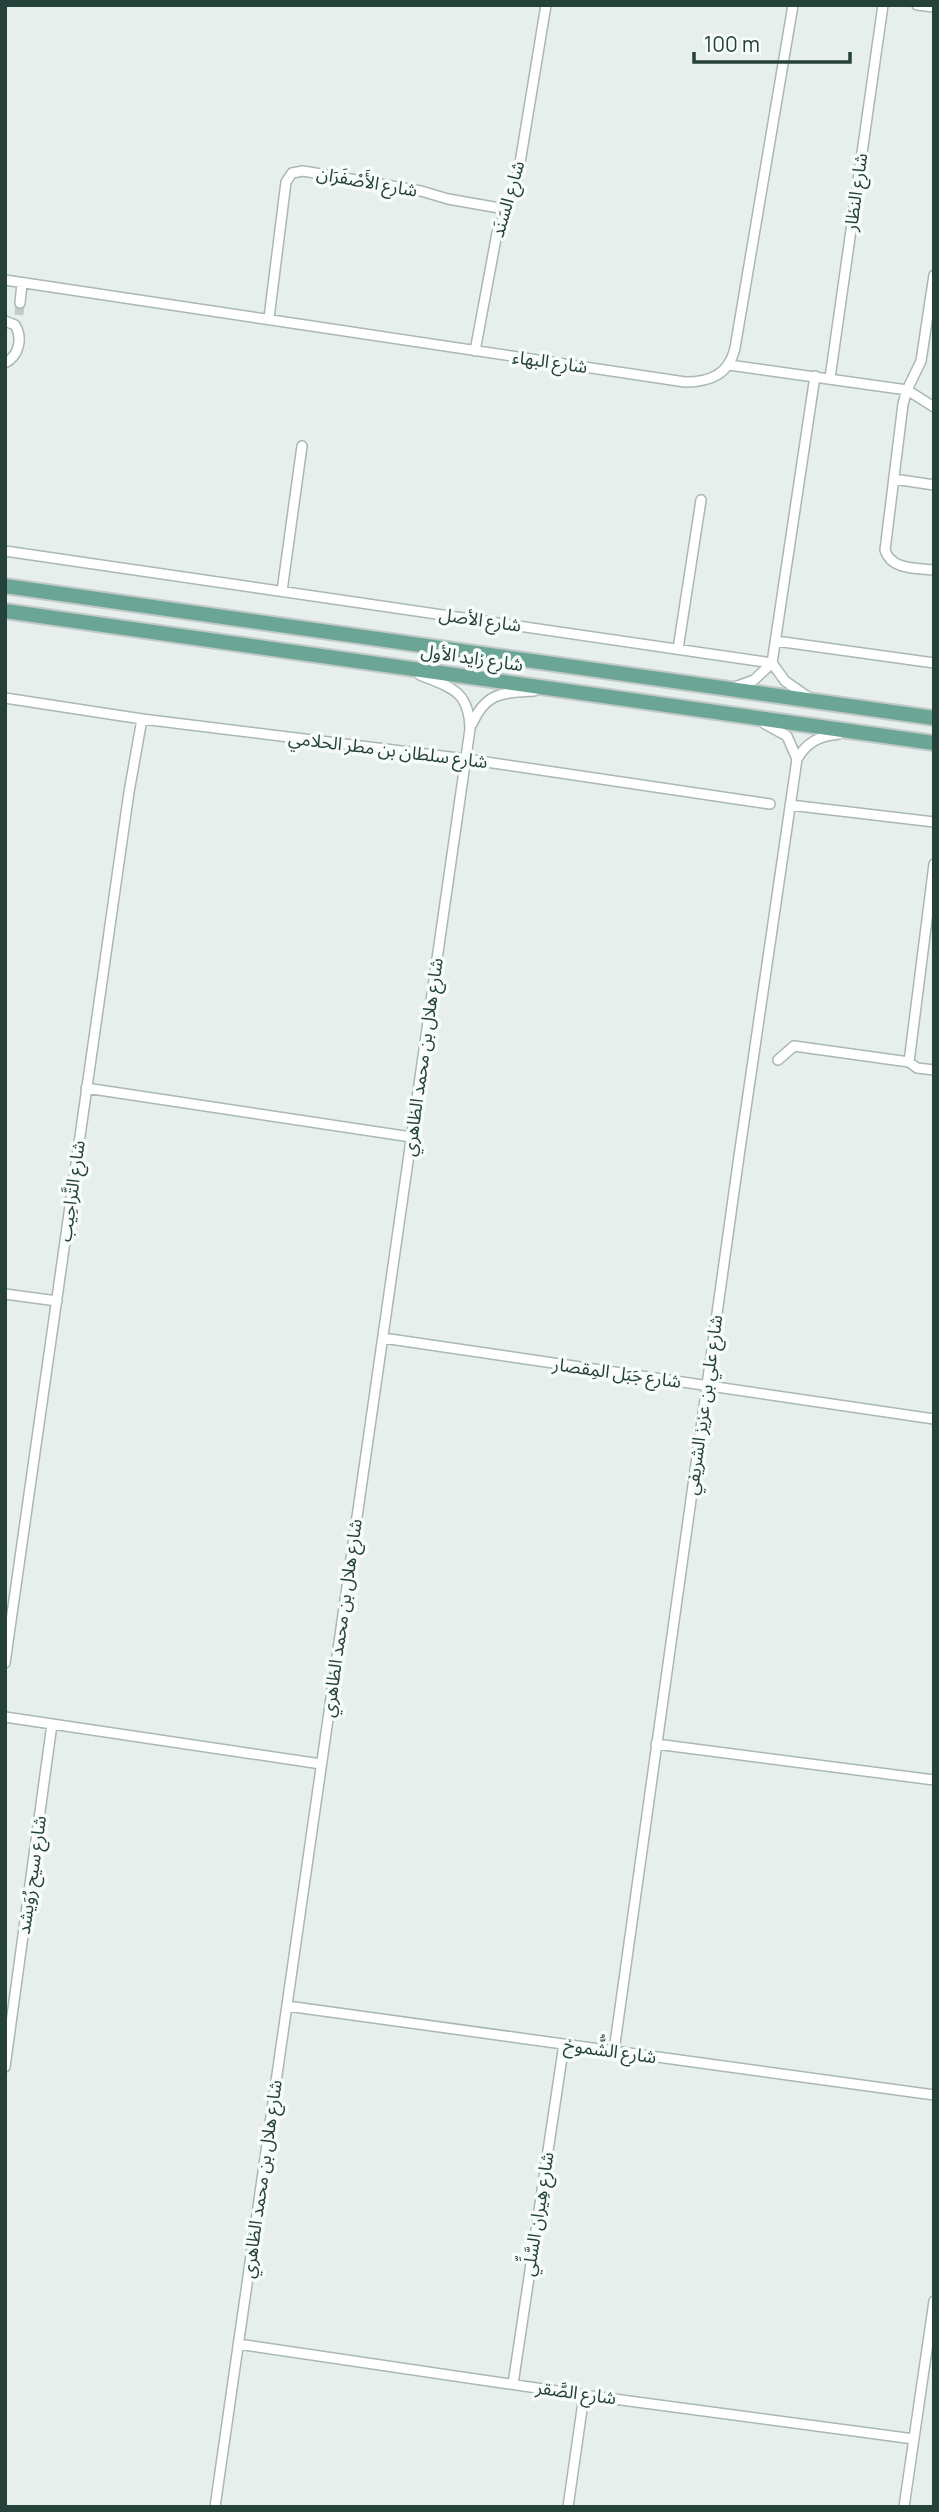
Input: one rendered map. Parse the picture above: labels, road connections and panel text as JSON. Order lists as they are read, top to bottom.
{
  "streets": {
    "main road": ["شارع زايد الأول"],
    "street": [
      "شارع الأَصْفَرَان",
      "شارع النظار",
      "شارع السَنَد",
      "شارع البهاء",
      "شارع الأصل",
      "شارع سلطان بن مطر الحلامي",
      "شارع هلال بن محمد الظاهري",
      "شارع التَّراحِيب",
      "شارع جَبَل المِقصار",
      "شارع علي بن عزيز الشريفي",
      "شارع سيح رُوَيشد",
      "شارع الشُّموخ",
      "شارع هِيران السَّلِّي",
      "شارع الصَّقر"
    ]
  },
  "crossings": [
    ["شارع الأَصْفَرَان", "شارع السَنَد"],
    ["شارع الأَصْفَرَان", "شارع البهاء"],
    ["شارع السَنَد", "شارع البهاء"],
    ["شارع زايد الأول", "شارع هلال بن محمد الظاهري"],
    ["شارع سلطان بن مطر الحلامي", "شارع هلال بن محمد الظاهري"],
    ["شارع سلطان بن مطر الحلامي", "شارع التَّراحِيب"],
    ["شارع هلال بن محمد الظاهري", "شارع جَبَل المِقصار"],
    ["شارع هلال بن محمد الظاهري", "شارع الشُّموخ"],
    ["شارع هلال بن محمد الظاهري", "شارع الصَّقر"],
    ["شارع جَبَل المِقصار", "شارع علي بن عزيز الشريفي"],
    ["شارع علي بن عزيز الشريفي", "شارع الشُّموخ"],
    ["شارع الشُّموخ", "شارع هِيران السَّلِّي"],
    ["شارع هِيران السَّلِّي", "شارع الصَّقر"]
  ],
  "scale_bar": "100 m"
}
